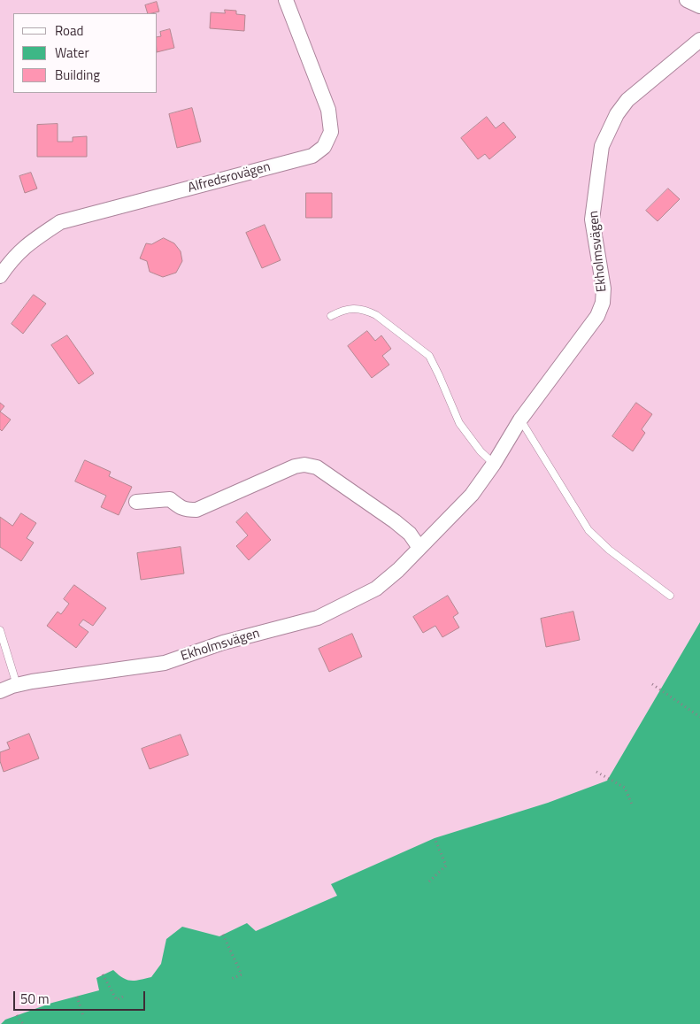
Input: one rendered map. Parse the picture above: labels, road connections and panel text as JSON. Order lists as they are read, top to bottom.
{
  "streets": {
    "street": ["Alfredsrovägen", "Ekholmsvägen"]
  },
  "legend": ["Road", "Water", "Building"],
  "scale_bar": "50 m"
}
